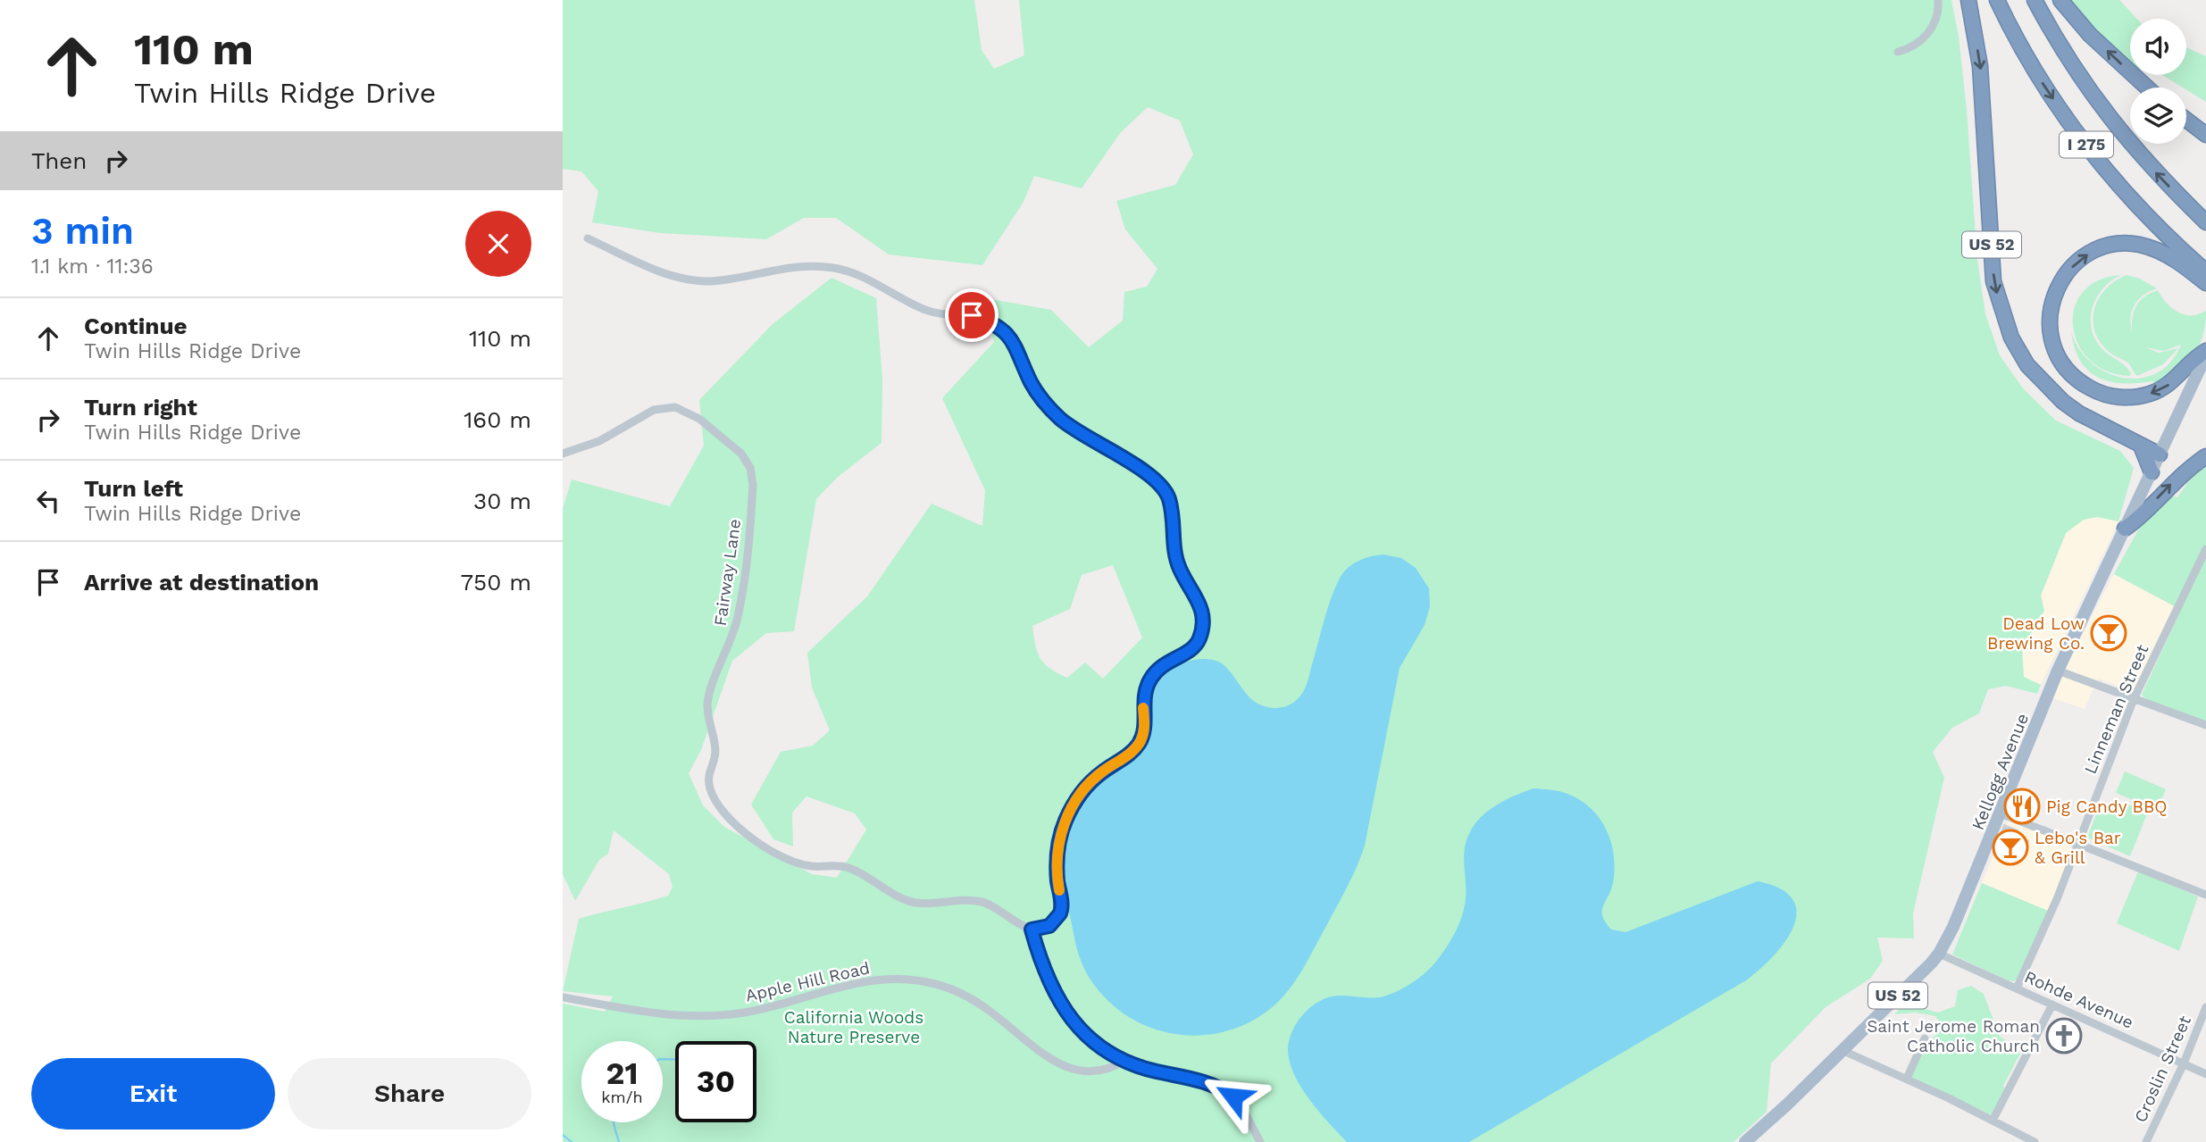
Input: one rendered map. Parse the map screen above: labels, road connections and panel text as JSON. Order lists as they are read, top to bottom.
{
  "streets": {
    "highway": ["I 275", "US 52"],
    "main road": ["Kellogg Avenue"],
    "street": [
      "Fairway Lane",
      "Linneman Street",
      "Apple Hill Road",
      "Rohde Avenue",
      "Croslin Street"
    ]
  },
  "crossings": [
    ["US 52", "Kellogg Avenue"],
    ["Linneman Street", "Rohde Avenue"],
    ["Kellogg Avenue", "Rohde Avenue"],
    ["Rohde Avenue", "Croslin Street"]
  ],
  "parks": ["California Woods Nature Preserve"],
  "places": {
    "bar": ["Dead Low Brewing Co.", "Lebo's Bar & Grill"],
    "restaurant": ["Pig Candy BBQ"],
    "church": ["Saint Jerome Roman Catholic Church"]
  },
  "page": {
    "turn": ["110 m", "Twin Hills Ridge Drive"],
    "then": "Then",
    "heading": ["3 min", "1.1 km · 11:36"],
    "list": [
      {
        "name": "Continue",
        "note": "Twin Hills Ridge Drive",
        "value": "110 m"
      },
      {
        "name": "Turn right",
        "note": "Twin Hills Ridge Drive",
        "value": "160 m"
      },
      {
        "name": "Turn left",
        "note": "Twin Hills Ridge Drive",
        "value": "30 m"
      },
      {
        "name": "Arrive at destination",
        "value": "750 m"
      }
    ],
    "speed": "21 km/h",
    "limit": "30",
    "buttons": ["Exit", "Share"]
  }
}
